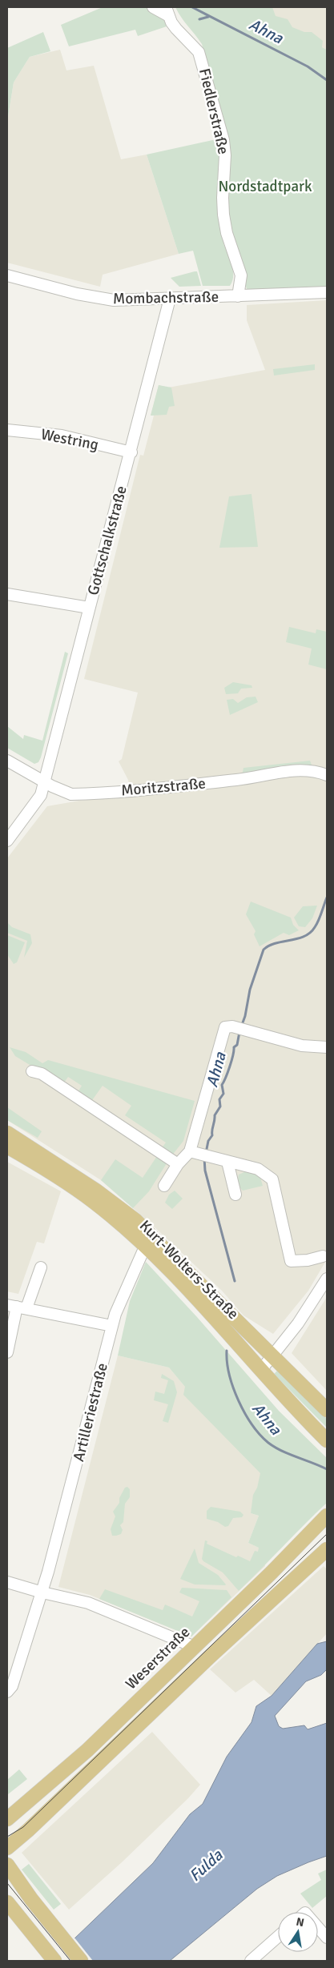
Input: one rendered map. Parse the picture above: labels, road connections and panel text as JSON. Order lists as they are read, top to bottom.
{
  "streets": {
    "main road": ["Kurt-Wolters-Straße", "Weserstraße"],
    "street": [
      "Fiedlerstraße",
      "Mombachstraße",
      "Westring",
      "Gottschalkstraße",
      "Moritzstraße",
      "Artilleriestraße"
    ]
  },
  "crossings": [
    ["Fiedlerstraße", "Mombachstraße"],
    ["Mombachstraße", "Gottschalkstraße"],
    ["Westring", "Gottschalkstraße"],
    ["Gottschalkstraße", "Moritzstraße"],
    ["Kurt-Wolters-Straße", "Artilleriestraße"]
  ],
  "water": ["Ahna", "Fulda"],
  "parks": ["Nordstadtpark"],
  "north": "top"
}
